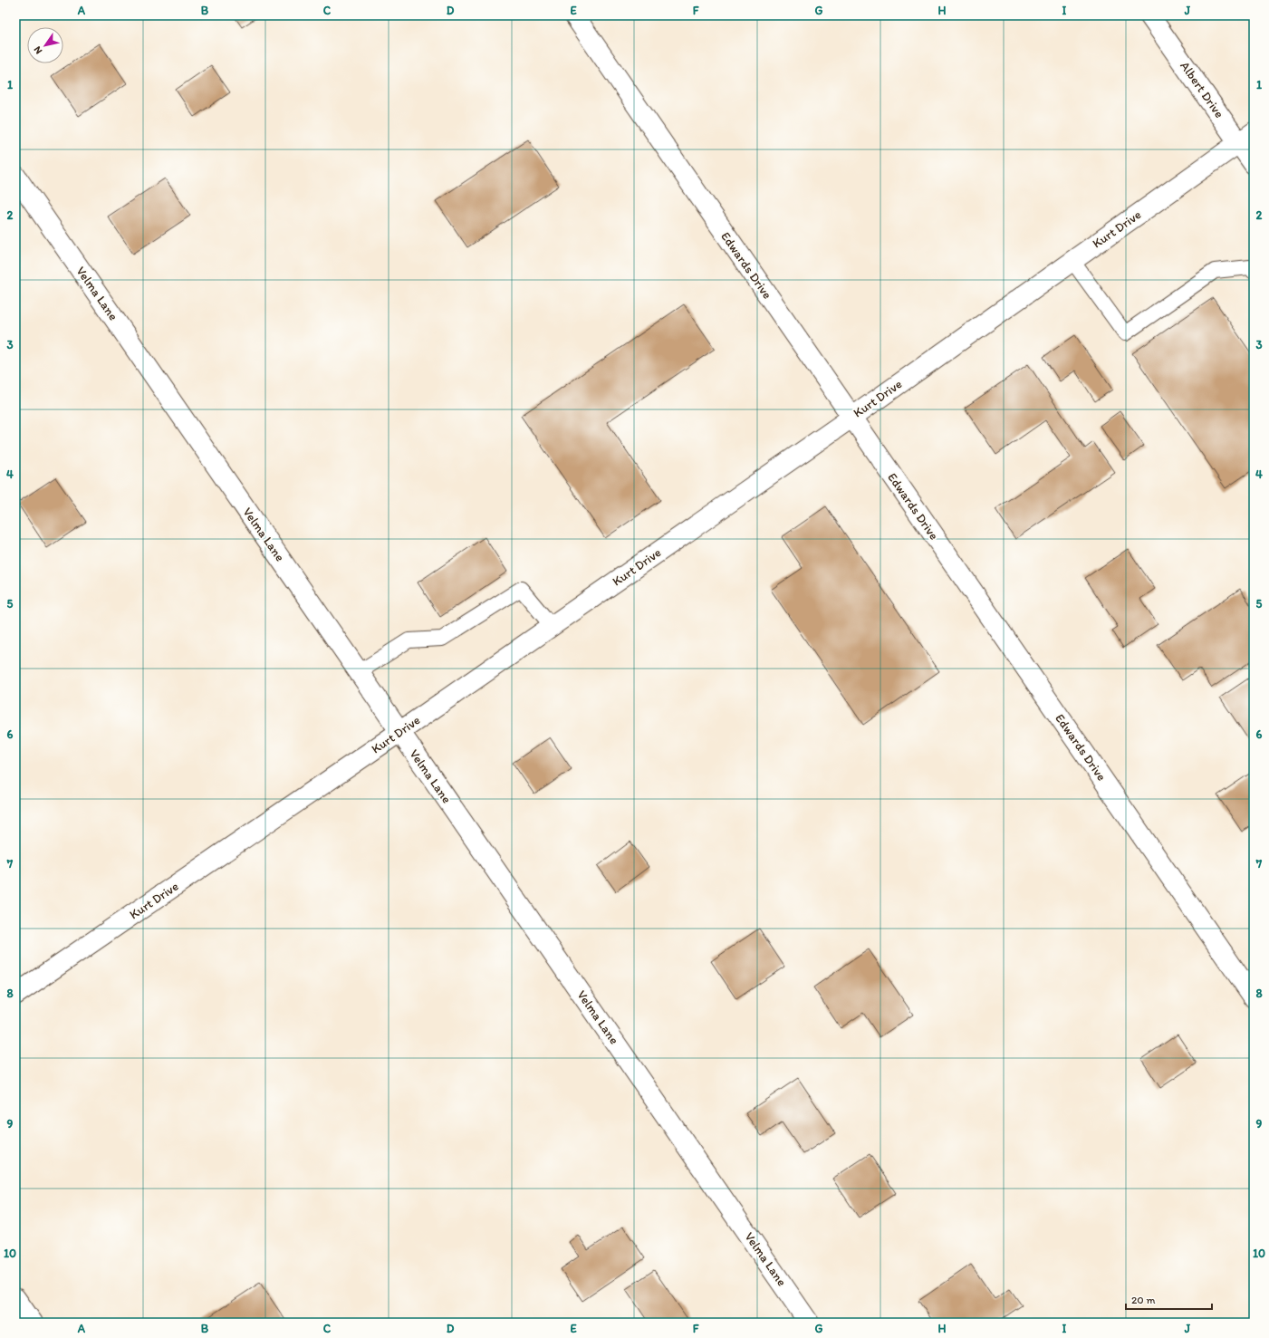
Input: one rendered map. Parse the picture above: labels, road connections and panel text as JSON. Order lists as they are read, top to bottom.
{
  "streets": {
    "street": [
      "Albert Drive",
      "Kurt Drive",
      "Edwards Drive",
      "Velma Lane"
    ]
  },
  "crossings": [
    ["Albert Drive", "Kurt Drive"],
    ["Kurt Drive", "Edwards Drive"],
    ["Kurt Drive", "Velma Lane"]
  ],
  "scale_bar": "20 m",
  "north": "bottom left",
  "grid": {
    "columns": [
      "A",
      "B",
      "C",
      "D",
      "E",
      "F",
      "G",
      "H",
      "I",
      "J"
    ],
    "rows": [
      "1",
      "2",
      "3",
      "4",
      "5",
      "6",
      "7",
      "8",
      "9",
      "10"
    ]
  }
}
